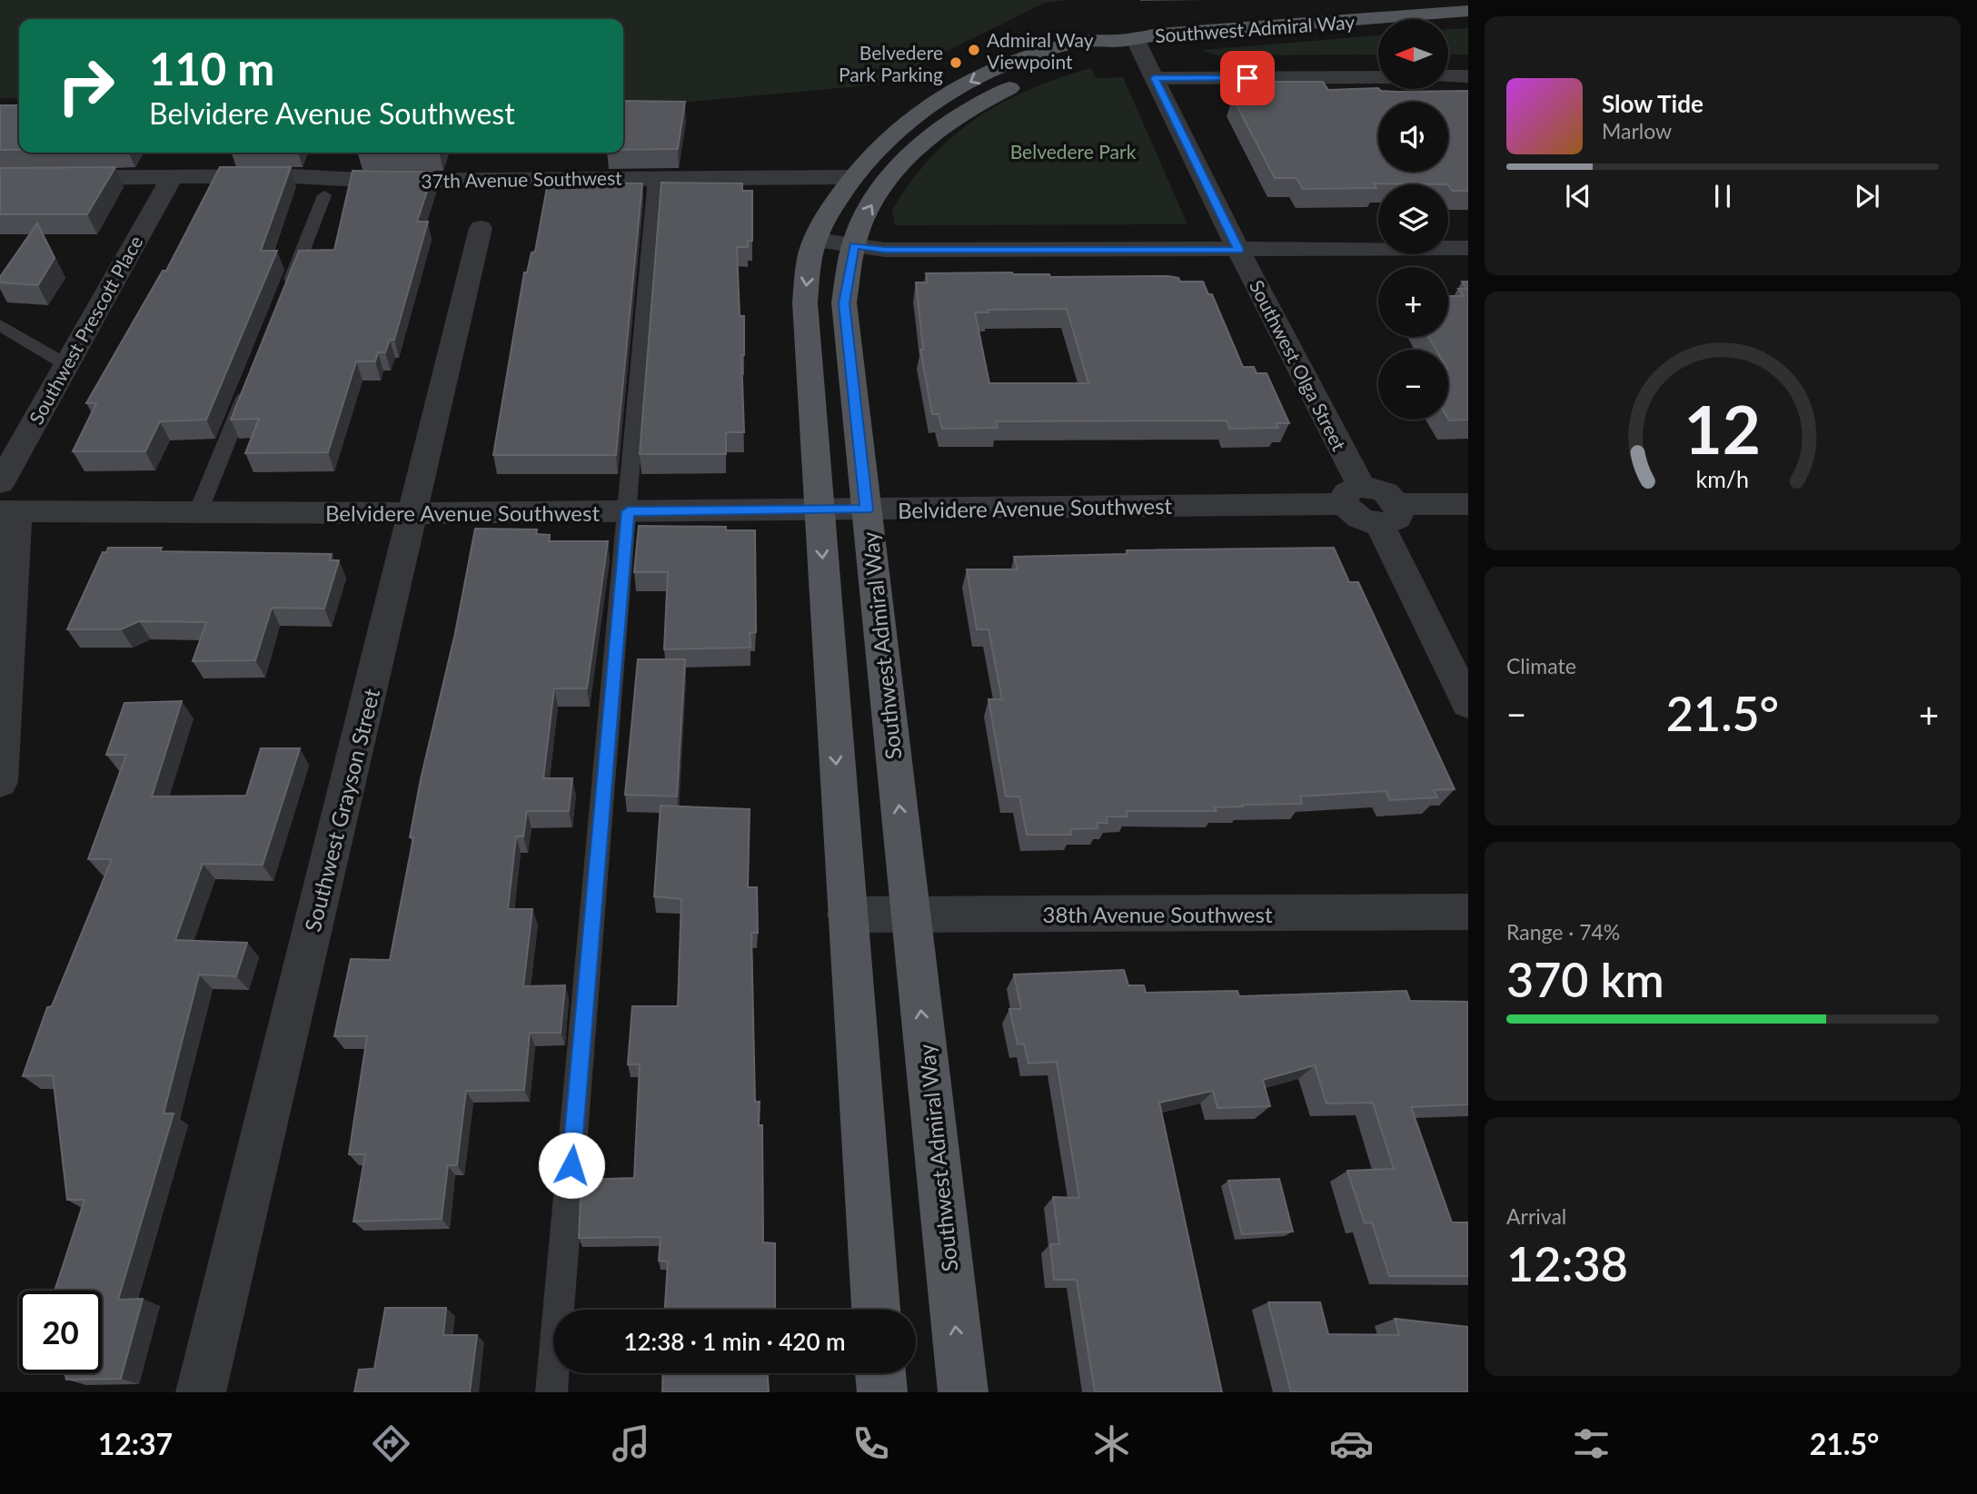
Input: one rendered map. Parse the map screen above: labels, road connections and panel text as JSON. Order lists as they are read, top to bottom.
{
  "streets": {
    "main road": ["Southwest Admiral Way"],
    "street": [
      "37th Avenue Southwest",
      "Southwest Prescott Place",
      "Southwest Olga Street",
      "Belvidere Avenue Southwest",
      "Southwest Grayson Street",
      "38th Avenue Southwest"
    ]
  },
  "crossings": [
    ["Southwest Admiral Way", "37th Avenue Southwest"],
    ["Southwest Admiral Way", "Southwest Olga Street"],
    ["Southwest Admiral Way", "Belvidere Avenue Southwest"],
    ["Southwest Admiral Way", "38th Avenue Southwest"],
    ["37th Avenue Southwest", "Southwest Prescott Place"],
    ["Southwest Olga Street", "Belvidere Avenue Southwest"],
    ["Belvidere Avenue Southwest", "Southwest Grayson Street"]
  ],
  "parks": ["Belvedere Park"],
  "places": ["Admiral Way Viewpoint", "Belvedere Park Parking"],
  "north": "left",
  "page": {
    "map_buttons": ["+", "−"],
    "turn": ["110 m", "Belvidere Avenue Southwest"],
    "song": ["Slow Tide", "Marlow"],
    "tile": [
      "Climate",
      ["Range · 74%", "370 km"],
      ["Arrival", "12:38"]
    ],
    "heat": ["−", "21.5°", "+"],
    "limit": "20",
    "trip": "12:38 · 1 min · 420 m",
    "tabs": ["12:37", "21.5°"],
    "gauge": ["12", "km/h"]
  }
}
